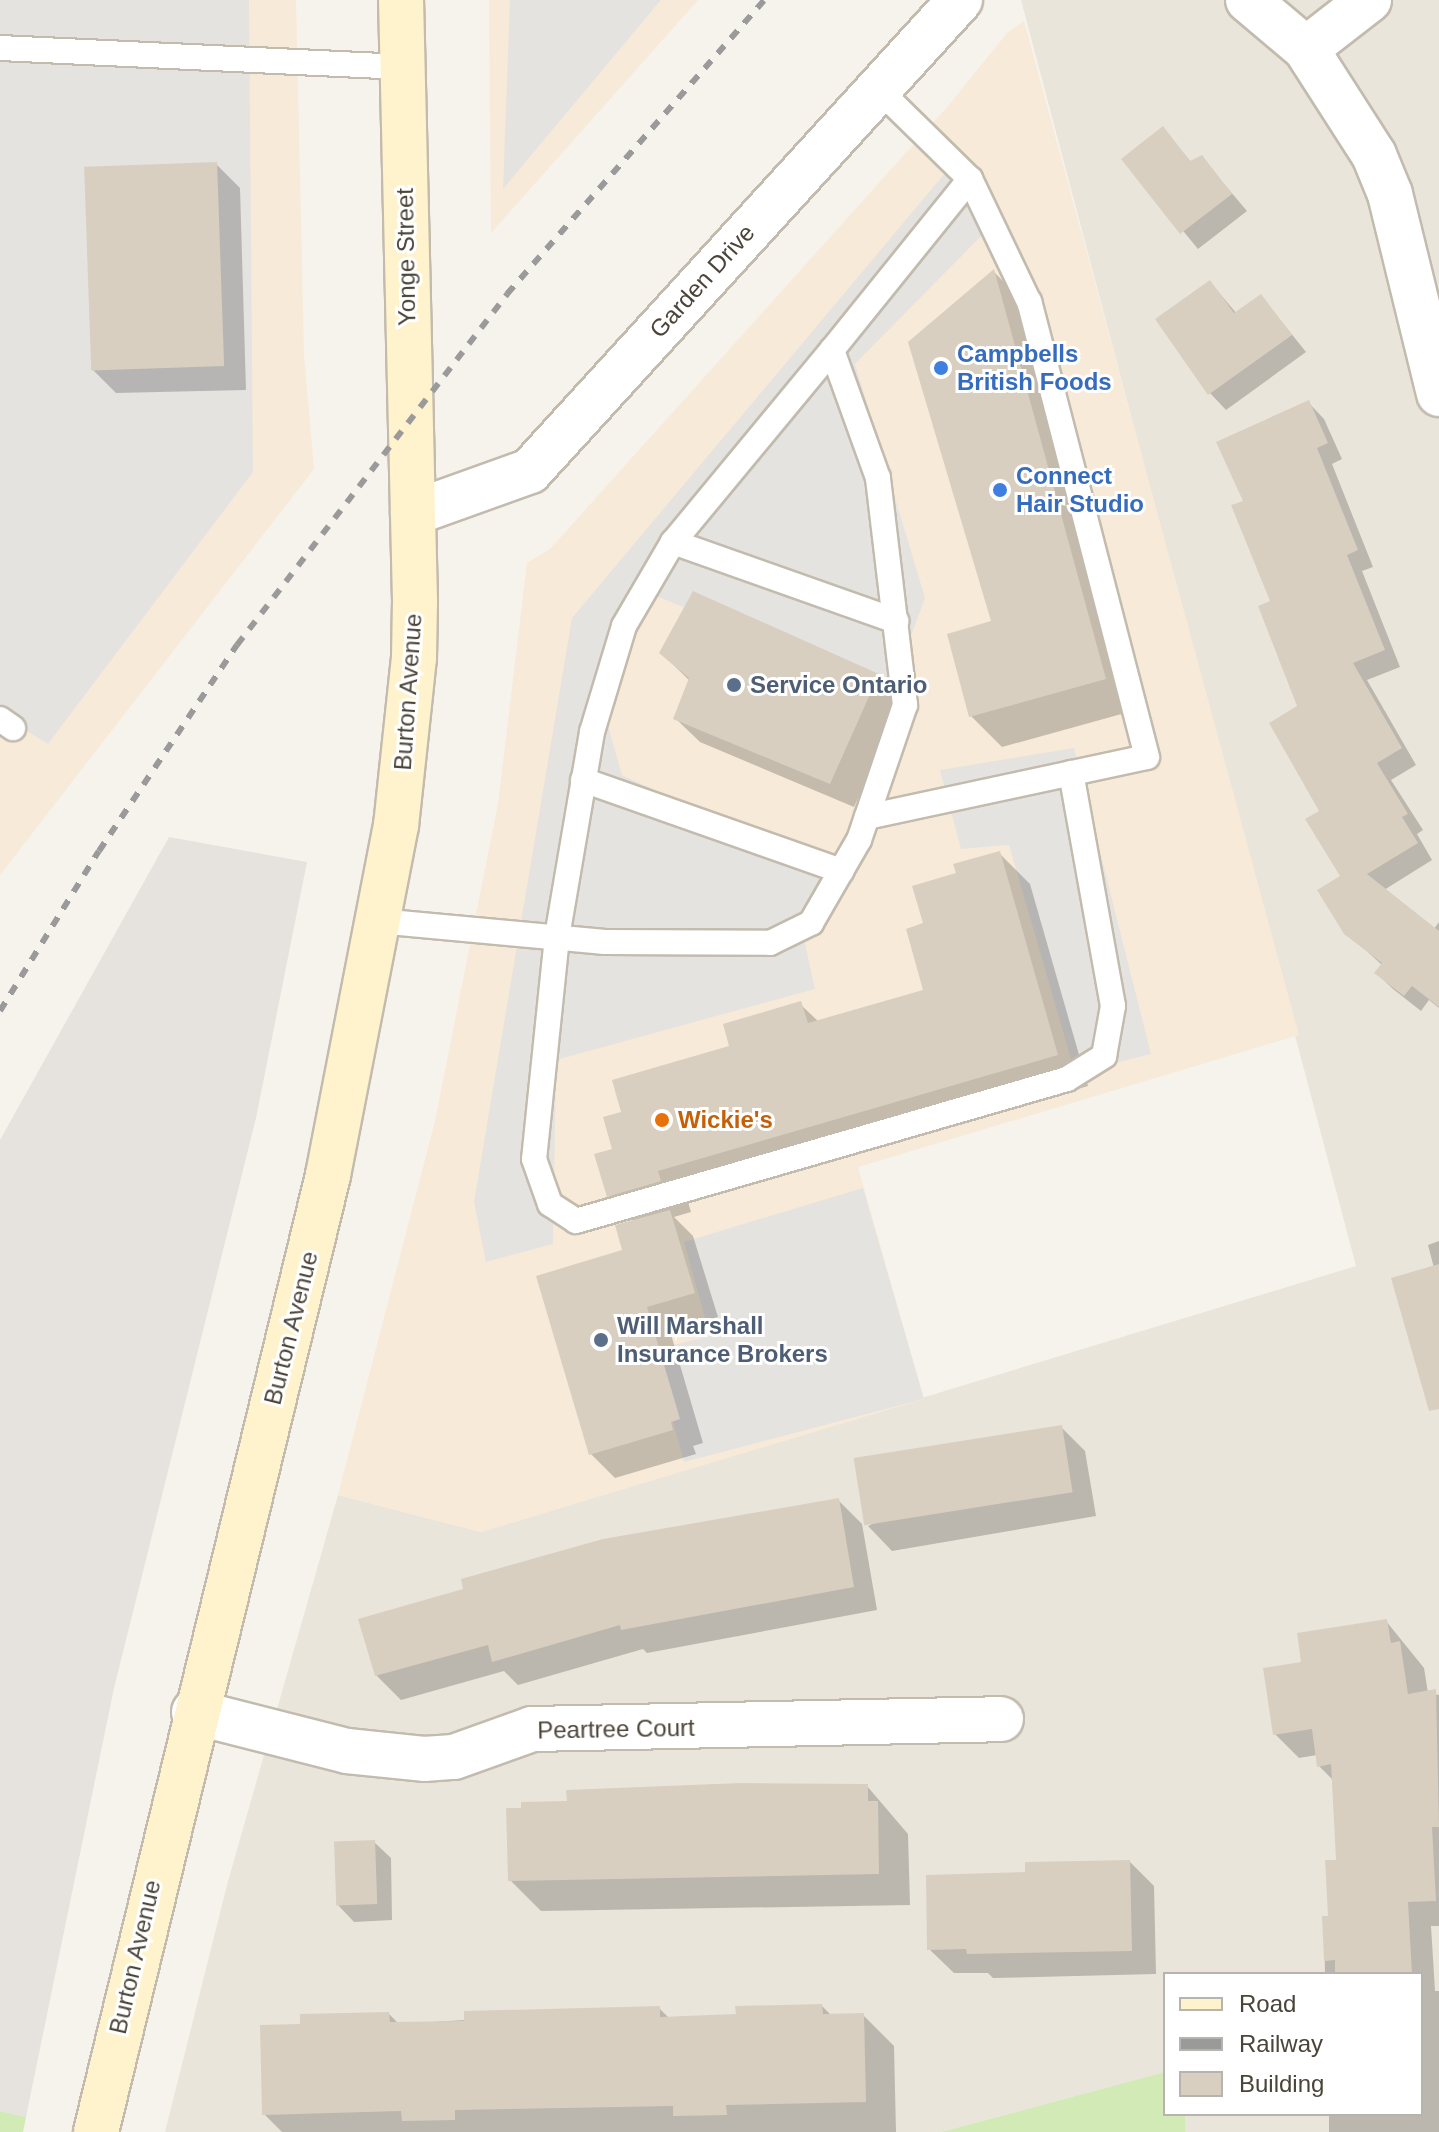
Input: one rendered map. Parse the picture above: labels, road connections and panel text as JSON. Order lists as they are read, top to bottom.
{
  "streets": {
    "main road": ["Yonge Street", "Burton Avenue"],
    "street": ["Garden Drive", "Peartree Court"]
  },
  "crossings": [
    ["Yonge Street", "Garden Drive"],
    ["Yonge Street", "Burton Avenue"],
    ["Garden Drive", "Burton Avenue"],
    ["Burton Avenue", "Peartree Court"]
  ],
  "places": [
    "Campbells British Foods",
    "Connect Hair Studio",
    "Service Ontario",
    "Wickie's",
    "Will Marshall Insurance Brokers"
  ],
  "legend": ["Road", "Railway", "Building"]
}
